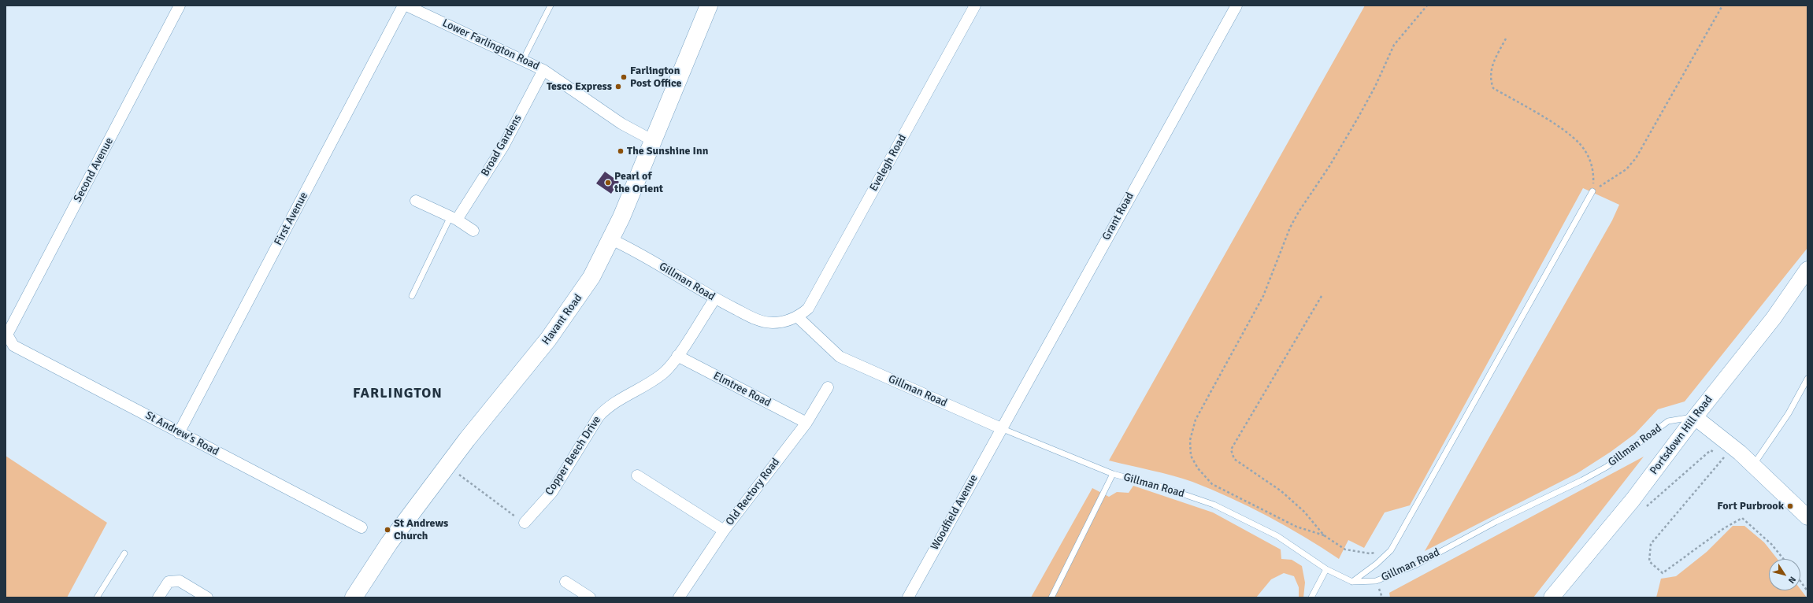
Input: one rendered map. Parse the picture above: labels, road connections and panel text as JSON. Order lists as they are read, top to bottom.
{
  "streets": {
    "main road": ["Havant Road", "Portsdown Hill Road"],
    "street": [
      "Lower Farlington Road",
      "Broad Gardens",
      "Evelegh Road",
      "Second Avenue",
      "Grant Road",
      "First Avenue",
      "Gillman Road",
      "Elmtree Road",
      "St Andrew's Road",
      "Copper Beech Drive",
      "Old Rectory Road",
      "Woodfield Avenue"
    ]
  },
  "crossings": [
    ["Lower Farlington Road", "Broad Gardens"],
    ["Lower Farlington Road", "Havant Road"],
    ["Evelegh Road", "Gillman Road"],
    ["Second Avenue", "St Andrew's Road"],
    ["Grant Road", "Gillman Road"],
    ["Grant Road", "Woodfield Avenue"],
    ["First Avenue", "St Andrew's Road"],
    ["Gillman Road", "Havant Road"],
    ["Gillman Road", "Portsdown Hill Road"],
    ["Gillman Road", "Copper Beech Drive"],
    ["Gillman Road", "Woodfield Avenue"],
    ["Elmtree Road", "Copper Beech Drive"],
    ["Elmtree Road", "Old Rectory Road"]
  ],
  "districts": ["FARLINGTON"],
  "places": [
    "Farlington Post Office",
    "Tesco Express",
    "The Sunshine Inn",
    "Pearl of the Orient",
    "Fort Purbrook",
    "St Andrews Church"
  ],
  "north": "bottom right"
}
